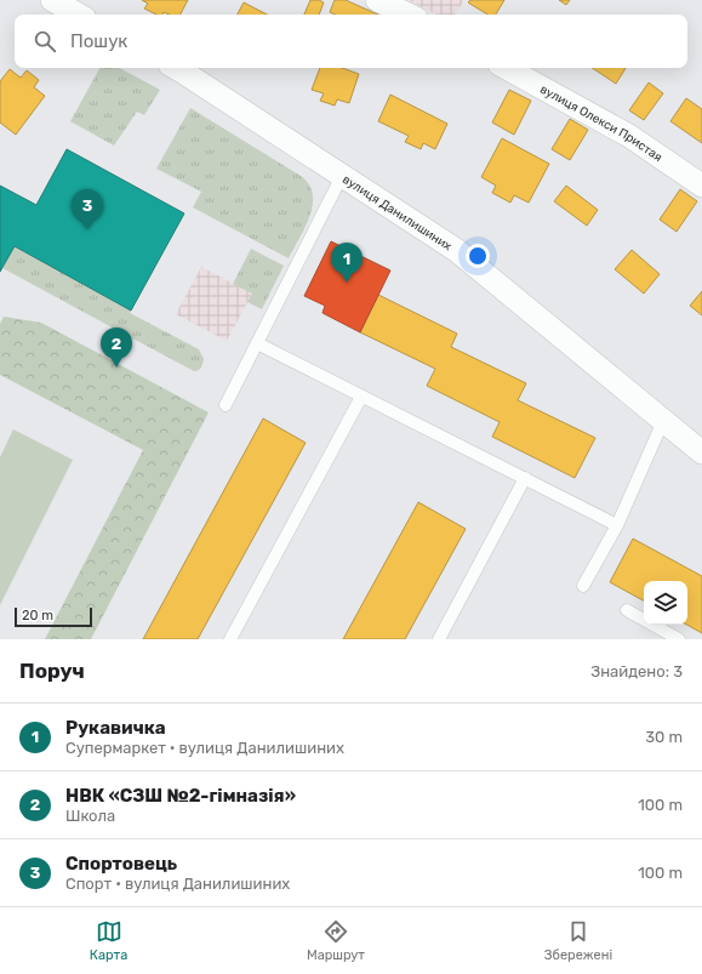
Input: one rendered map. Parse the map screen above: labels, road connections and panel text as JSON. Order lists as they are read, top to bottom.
{
  "streets": {
    "street": ["вулиця Олекси Пристая", "вулиця Данилишиних"]
  },
  "scale_bar": "20 m",
  "page": {
    "search": "Пошук",
    "pins": ["3", "1", "2"],
    "scale": "20 m",
    "heading": ["Поруч", "Знайдено: 3"],
    "list": [
      {
        "mark": "1",
        "name": "Рукавичка",
        "note": "Супермаркет · вулиця Данилишиних",
        "value": "30 m"
      },
      {
        "mark": "2",
        "name": "НВК «СЗШ №2-гімназія»",
        "note": "Школа",
        "value": "100 m"
      },
      {
        "mark": "3",
        "name": "Спортовець",
        "note": "Спорт · вулиця Данилишиних",
        "value": "100 m"
      }
    ],
    "nav": ["Карта", "Маршрут", "Збережені"]
  }
}
